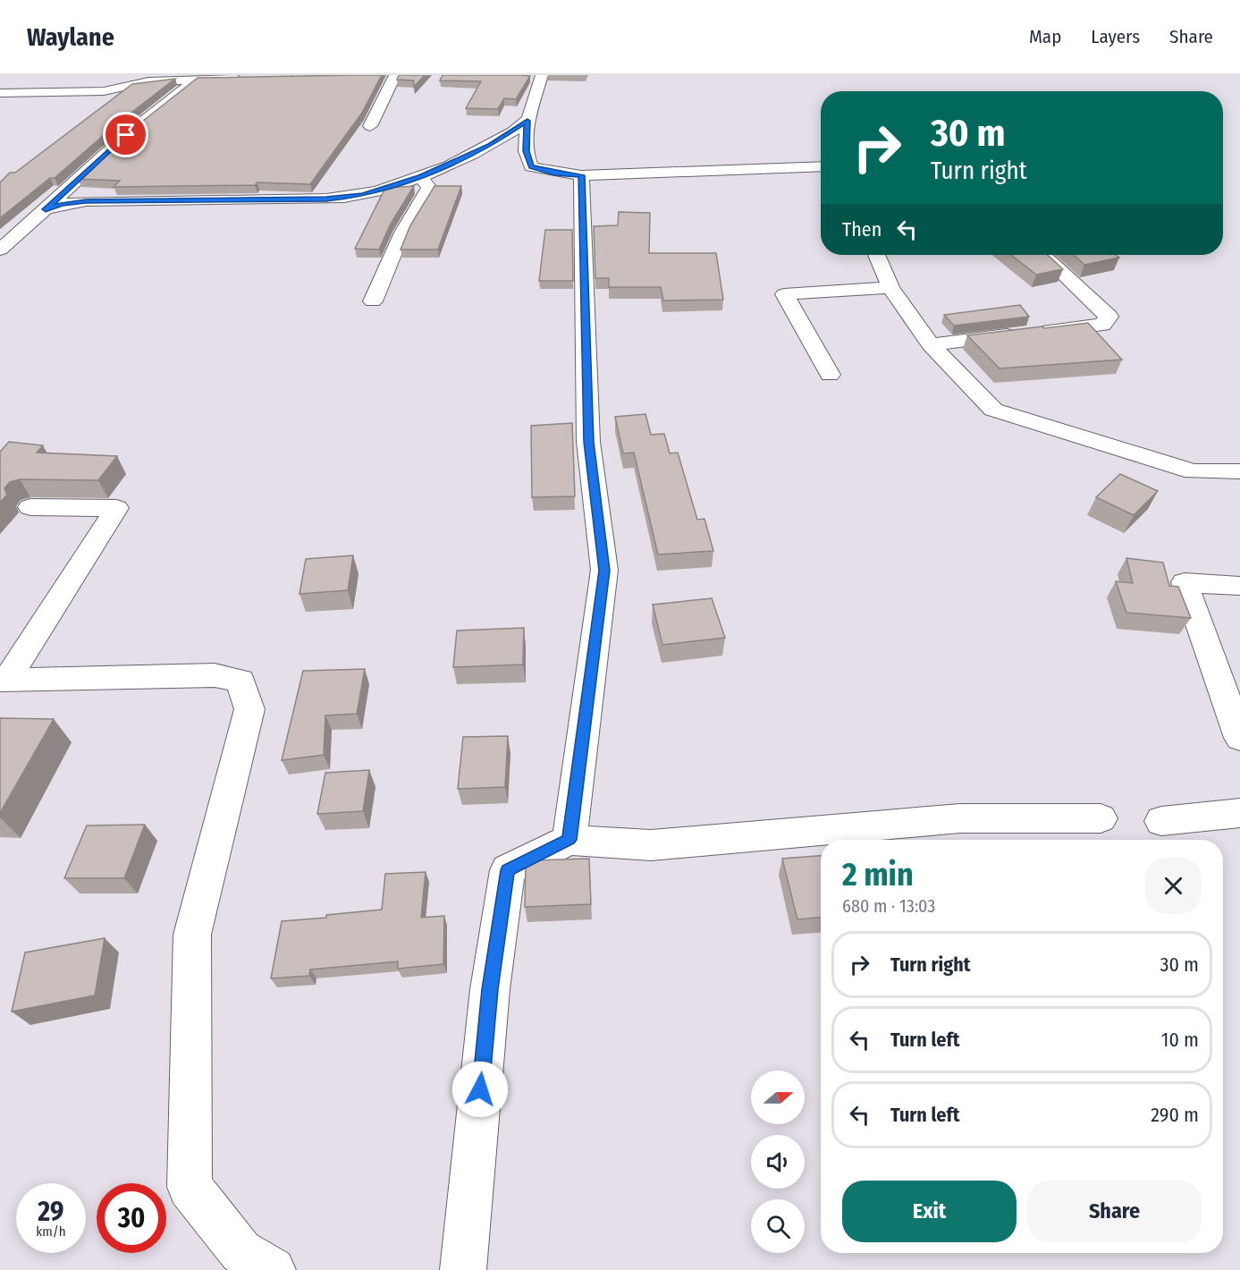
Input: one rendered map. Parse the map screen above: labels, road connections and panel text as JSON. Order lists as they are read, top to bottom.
{
  "north": "right",
  "page": {
    "header": "Waylane",
    "nav": ["Map", "Layers", "Share"],
    "turn": ["30 m", "Turn right"],
    "then": "Then",
    "heading": ["2 min", "680 m · 13:03"],
    "list": [
      {
        "name": "Turn right",
        "value": "30 m"
      },
      {
        "name": "Turn left",
        "value": "10 m"
      },
      {
        "name": "Turn left",
        "value": "290 m"
      }
    ],
    "buttons": ["Exit", "Share"],
    "speed": "29 km/h",
    "limit": "30"
  }
}
